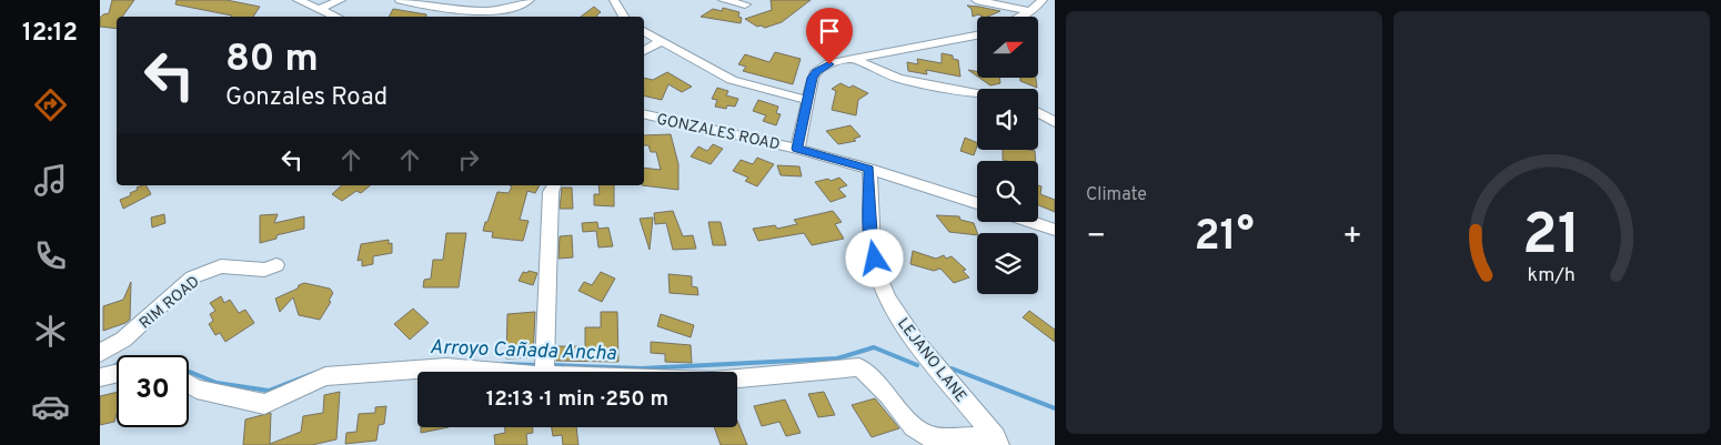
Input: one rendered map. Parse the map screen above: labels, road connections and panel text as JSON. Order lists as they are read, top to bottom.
{
  "streets": {
    "street": ["GONZALES ROAD", "RIM ROAD", "LEJANO LANE"]
  },
  "crossings": [
    ["GONZALES ROAD", "LEJANO LANE"]
  ],
  "water": ["Arroyo Cañada Ancha"],
  "north": "right",
  "page": {
    "tabs": "12:12",
    "tile": "Climate",
    "turn": ["80 m", "Gonzales Road"],
    "heat": ["−", "21°", "+"],
    "limit": "30",
    "trip": "12:13 · 1 min · 250 m",
    "gauge": ["21", "km/h"]
  }
}
